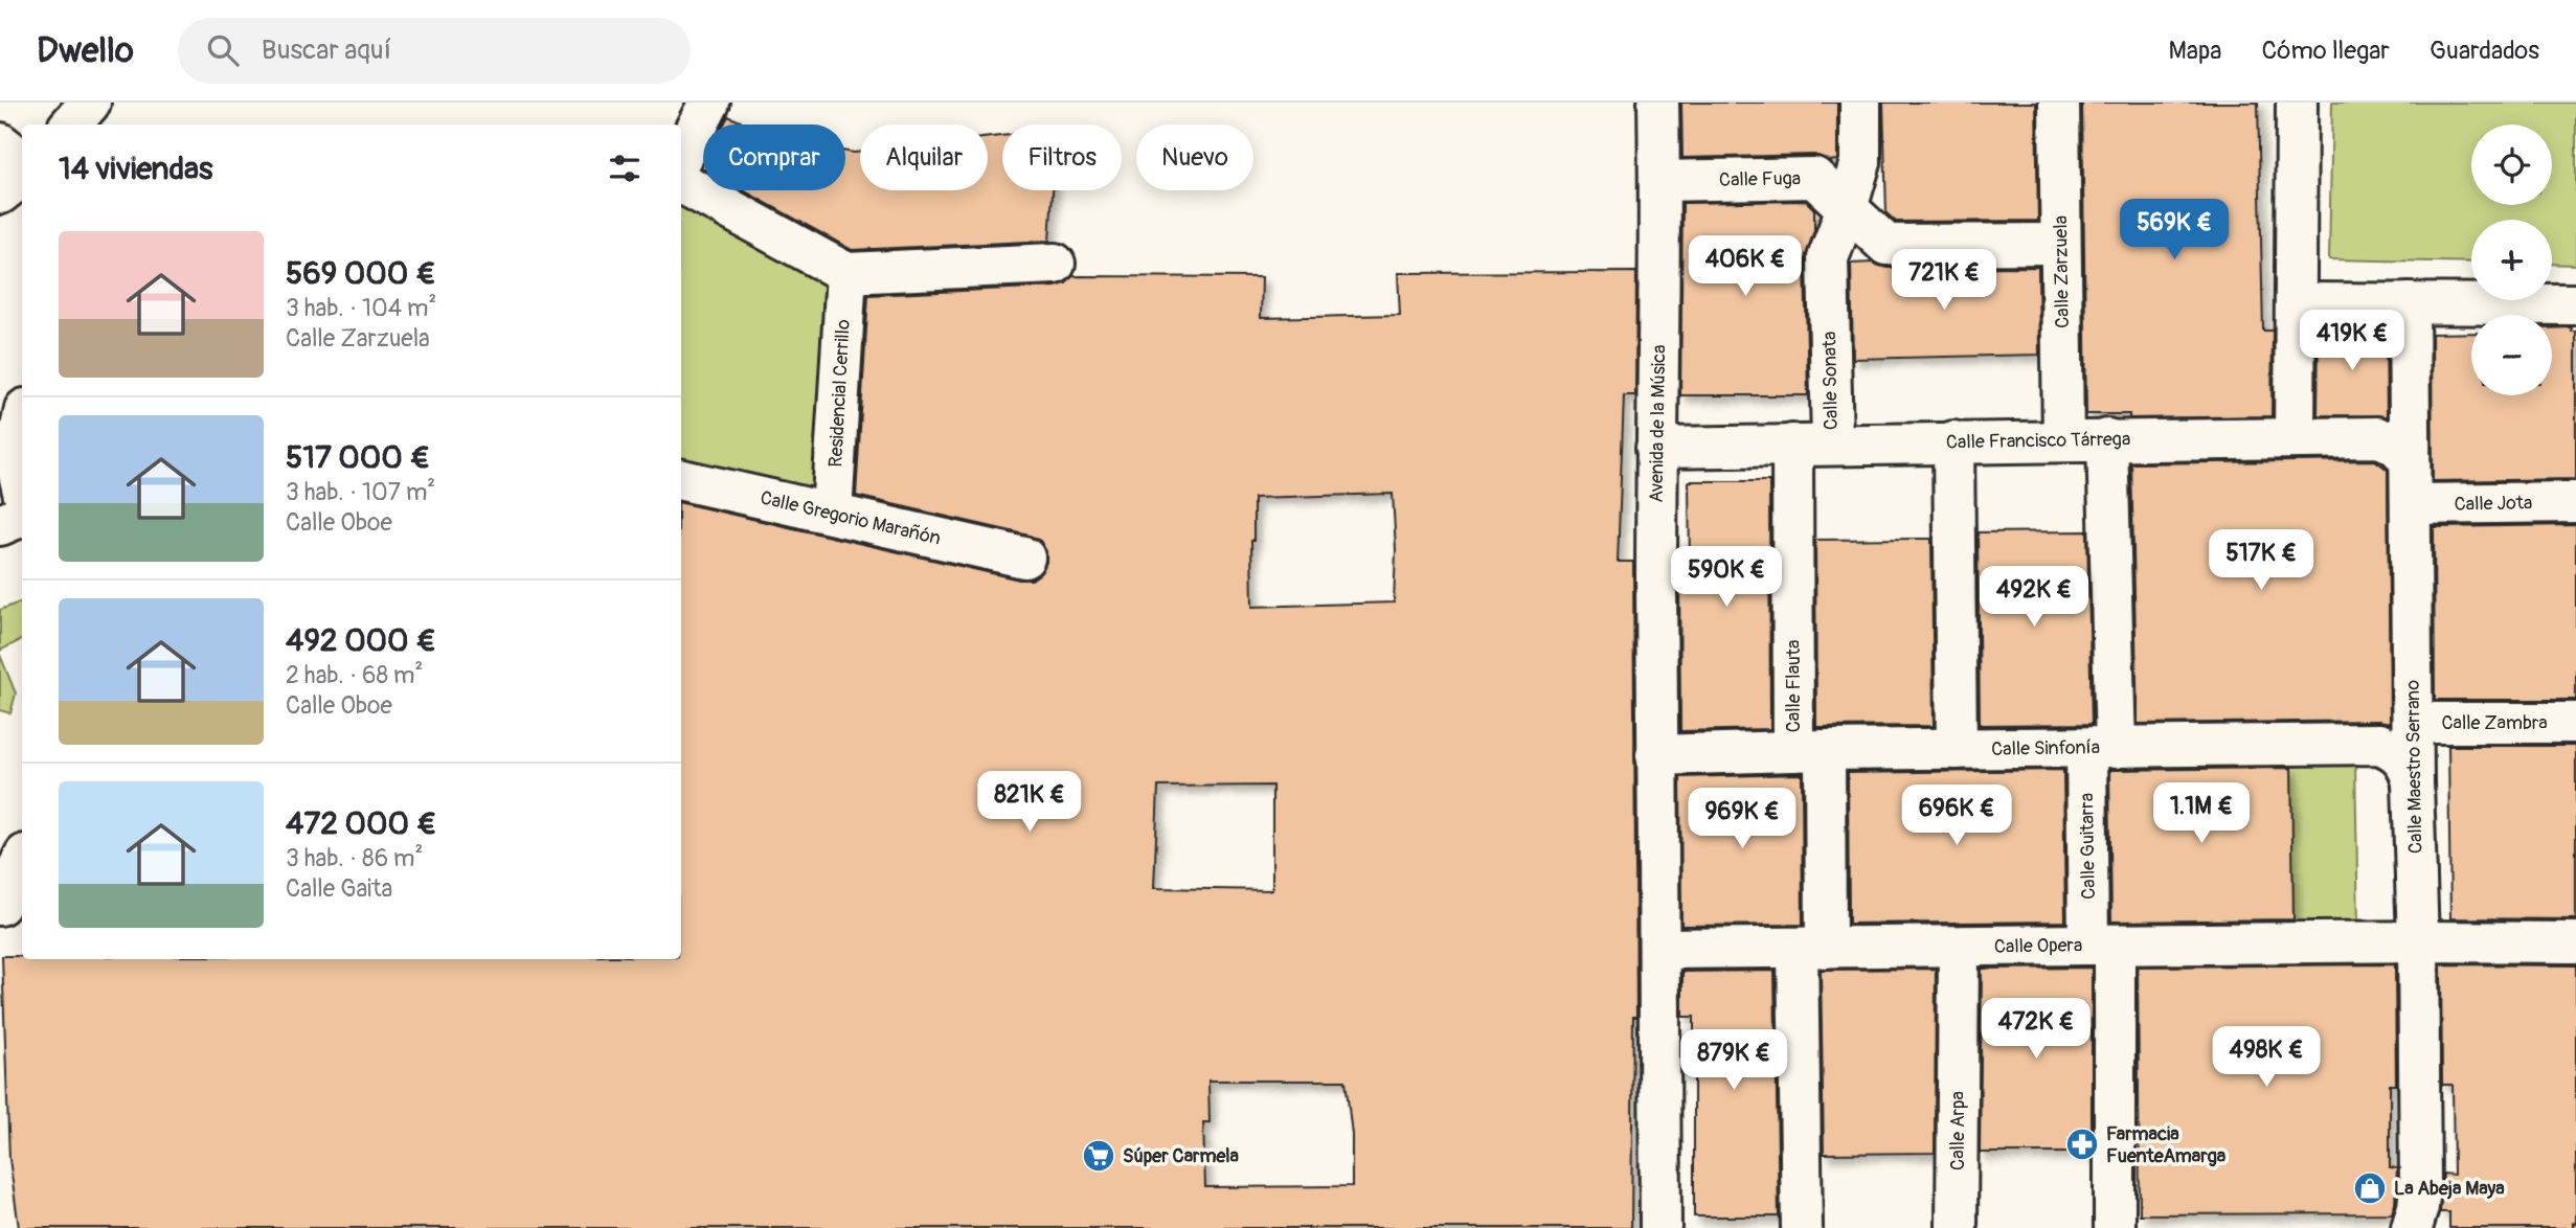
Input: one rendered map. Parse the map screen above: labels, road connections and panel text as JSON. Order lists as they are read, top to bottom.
{
  "streets": {
    "street": [
      "Calle Fuga",
      "Calle Zarzuela",
      "Calle Sonata",
      "Residencial Cerrillo",
      "Avenida de la Música",
      "Calle Francisco Tárrega",
      "Calle Jota",
      "Calle Gregorio Marañón",
      "Calle Flauta",
      "Calle Zambra",
      "Calle Sinfonía",
      "Calle Maestro Serrano",
      "Calle Guitarra",
      "Calle Opera",
      "Calle Arpa"
    ]
  },
  "crossings": [
    ["Calle Fuga", "Calle Zarzuela"],
    ["Calle Fuga", "Calle Sonata"],
    ["Calle Fuga", "Avenida de la Música"],
    ["Calle Zarzuela", "Calle Francisco Tárrega"],
    ["Calle Sonata", "Calle Francisco Tárrega"],
    ["Residencial Cerrillo", "Calle Gregorio Marañón"],
    ["Avenida de la Música", "Calle Francisco Tárrega"],
    ["Avenida de la Música", "Calle Sinfonía"],
    ["Avenida de la Música", "Calle Opera"],
    ["Calle Francisco Tárrega", "Calle Flauta"],
    ["Calle Francisco Tárrega", "Calle Maestro Serrano"],
    ["Calle Francisco Tárrega", "Calle Guitarra"],
    ["Calle Jota", "Calle Maestro Serrano"],
    ["Calle Flauta", "Calle Sinfonía"],
    ["Calle Flauta", "Calle Opera"],
    ["Calle Zambra", "Calle Maestro Serrano"],
    ["Calle Sinfonía", "Calle Maestro Serrano"],
    ["Calle Sinfonía", "Calle Guitarra"],
    ["Calle Maestro Serrano", "Calle Opera"],
    ["Calle Guitarra", "Calle Opera"],
    ["Calle Opera", "Calle Arpa"]
  ],
  "places": {
    "pharmacy": ["Farmacia FuenteAmarga"],
    "supermarket": ["Súper Carmela"],
    "shop": ["La Abeja Maya"]
  },
  "page": {
    "header": "Dwello",
    "search": "Buscar aquí",
    "nav": ["Mapa", "Cómo llegar", "Guardados"],
    "map_buttons": ["+", "−"],
    "chip": [
      "Comprar",
      "Alquilar",
      "Filtros",
      "Nuevo"
    ],
    "heading": "14 viviendas",
    "price": [
      "569K €",
      "406K €",
      "721K €",
      "419K €",
      "517K €",
      "590K €",
      "492K €",
      "821K €",
      "1.1M €",
      "696K €",
      "969K €",
      "472K €",
      "498K €",
      "879K €"
    ],
    "list": [
      {
        "name": "569 000 €",
        "note": "3 hab. · 104 m² · Calle Zarzuela"
      },
      {
        "name": "517 000 €",
        "note": "3 hab. · 107 m² · Calle Oboe"
      },
      {
        "name": "492 000 €",
        "note": "2 hab. · 68 m² · Calle Oboe"
      },
      {
        "name": "472 000 €",
        "note": "3 hab. · 86 m² · Calle Gaita"
      }
    ]
  }
}
